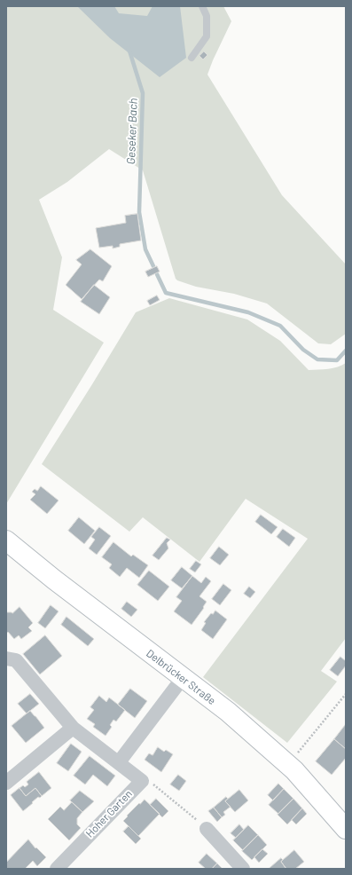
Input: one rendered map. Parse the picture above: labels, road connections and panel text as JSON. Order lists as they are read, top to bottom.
{
  "streets": {
    "main road": ["Delbrücker Straße"],
    "street": ["Hoher Garten"]
  },
  "water": ["Geseker Bach"]
}
